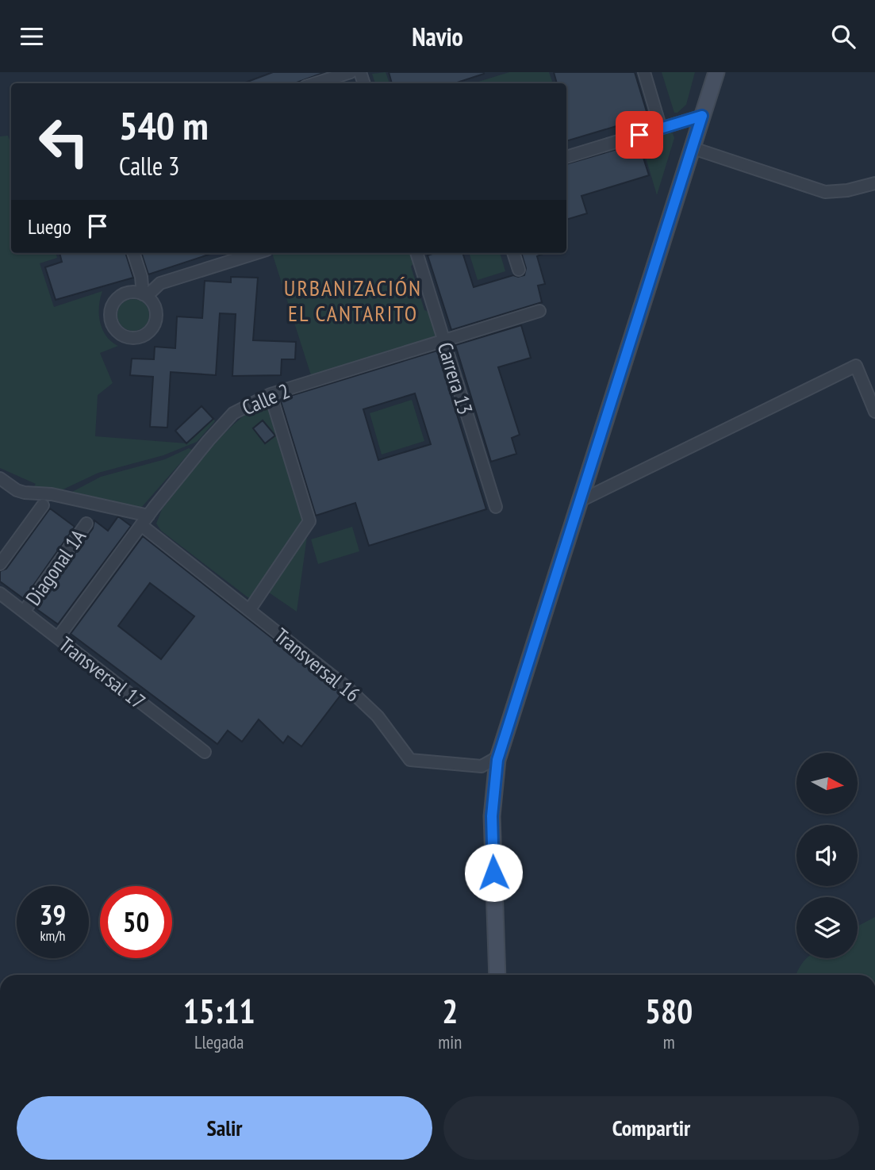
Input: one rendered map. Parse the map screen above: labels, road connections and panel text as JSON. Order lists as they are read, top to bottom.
{
  "streets": {
    "street": [
      "Carrera 13",
      "Calle 2",
      "Diagonal 1A",
      "Transversal 16",
      "Transversal 17"
    ]
  },
  "crossings": [
    ["Carrera 13", "Calle 2"],
    ["Calle 2", "Transversal 16"],
    ["Calle 2", "Transversal 17"],
    ["Diagonal 1A", "Transversal 17"]
  ],
  "districts": ["URBANIZACIÓN EL CANTARITO"],
  "north": "right",
  "page": {
    "header": "Navio",
    "turn": ["540 m", "Calle 3"],
    "then": "Luego",
    "speed": "39 km/h",
    "limit": "50",
    "eta": [
      "15:11",
      "Llegada",
      "2",
      "min",
      "580",
      "m"
    ],
    "buttons": ["Salir", "Compartir"]
  }
}
